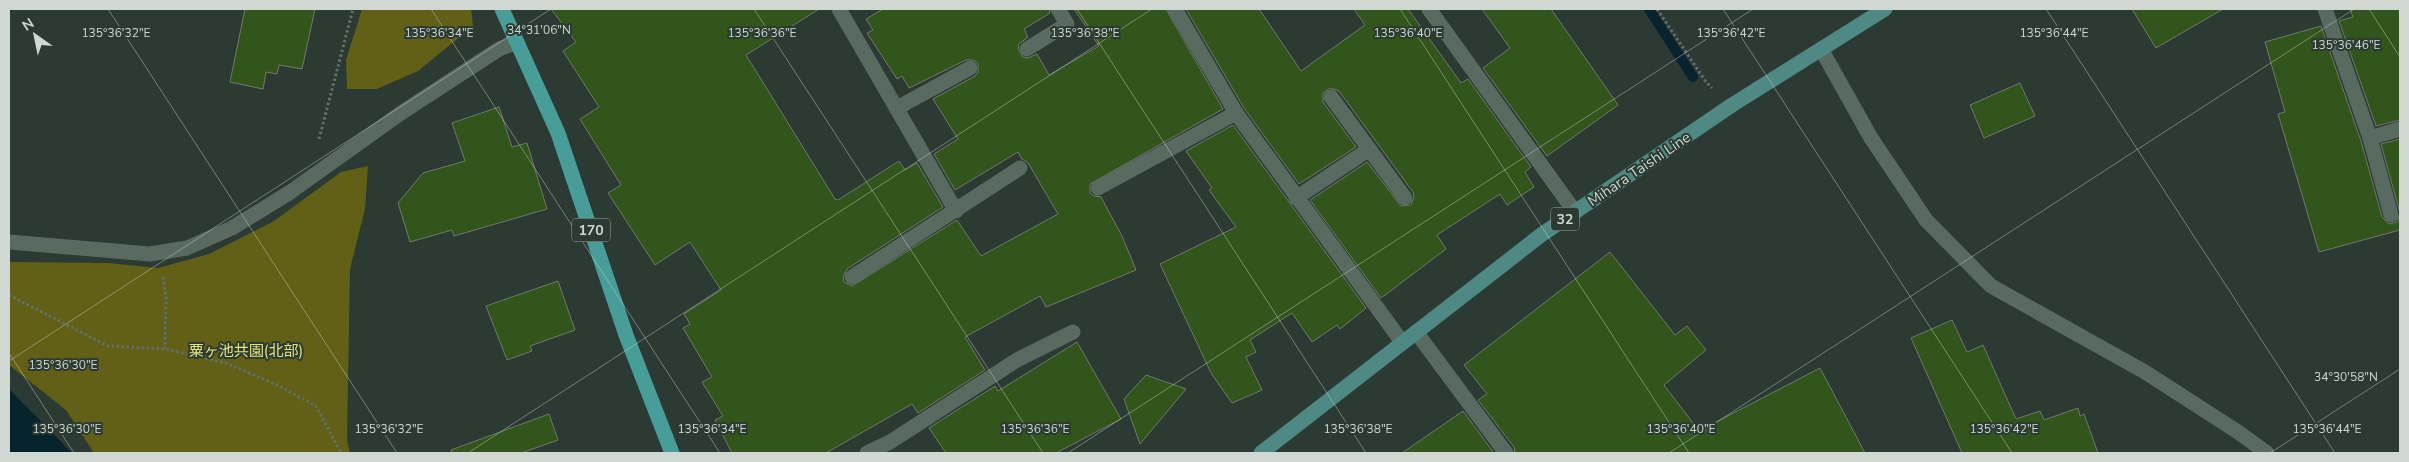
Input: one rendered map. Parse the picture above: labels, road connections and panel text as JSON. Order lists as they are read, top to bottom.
{
  "streets": {
    "highway": ["170"],
    "main road": ["Mihara Taishi Line", "32"]
  },
  "parks": ["粟ヶ池共園(北部)"],
  "north": "top left",
  "coordinates": [
    "34°31'06\"N",
    "135°36'44\"E",
    "135°36'32\"E",
    "135°36'34\"E",
    "135°36'36\"E",
    "135°36'38\"E",
    "135°36'40\"E",
    "135°36'42\"E",
    "135°36'46\"E",
    "135°36'30\"E",
    "34°30'58\"N"
  ]
}
